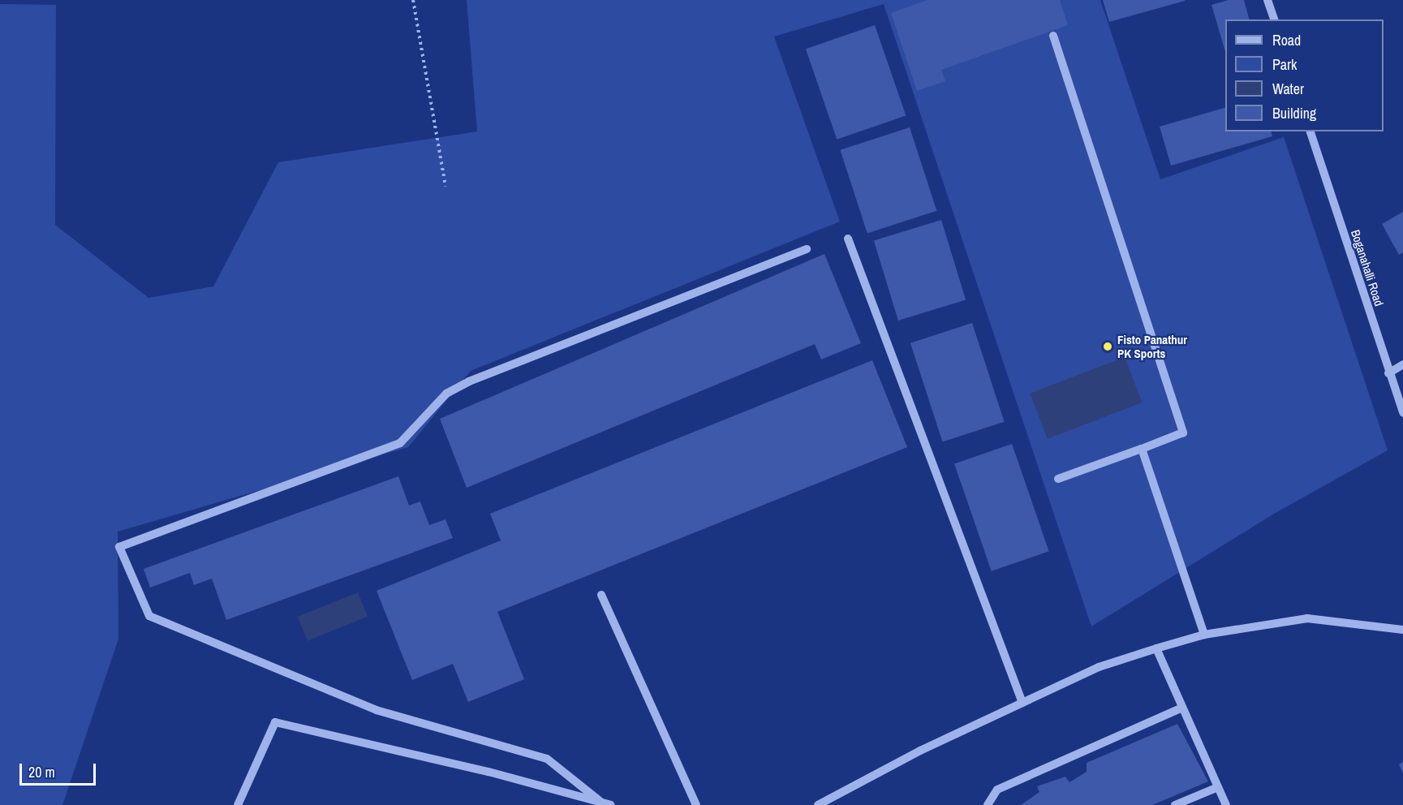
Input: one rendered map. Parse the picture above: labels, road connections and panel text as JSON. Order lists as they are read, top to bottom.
{
  "streets": {
    "street": ["Boganahalli Road"]
  },
  "places": ["Fisto Panathur PK Sports"],
  "legend": [
    "Road",
    "Park",
    "Water",
    "Building"
  ],
  "scale_bar": "20 m"
}
